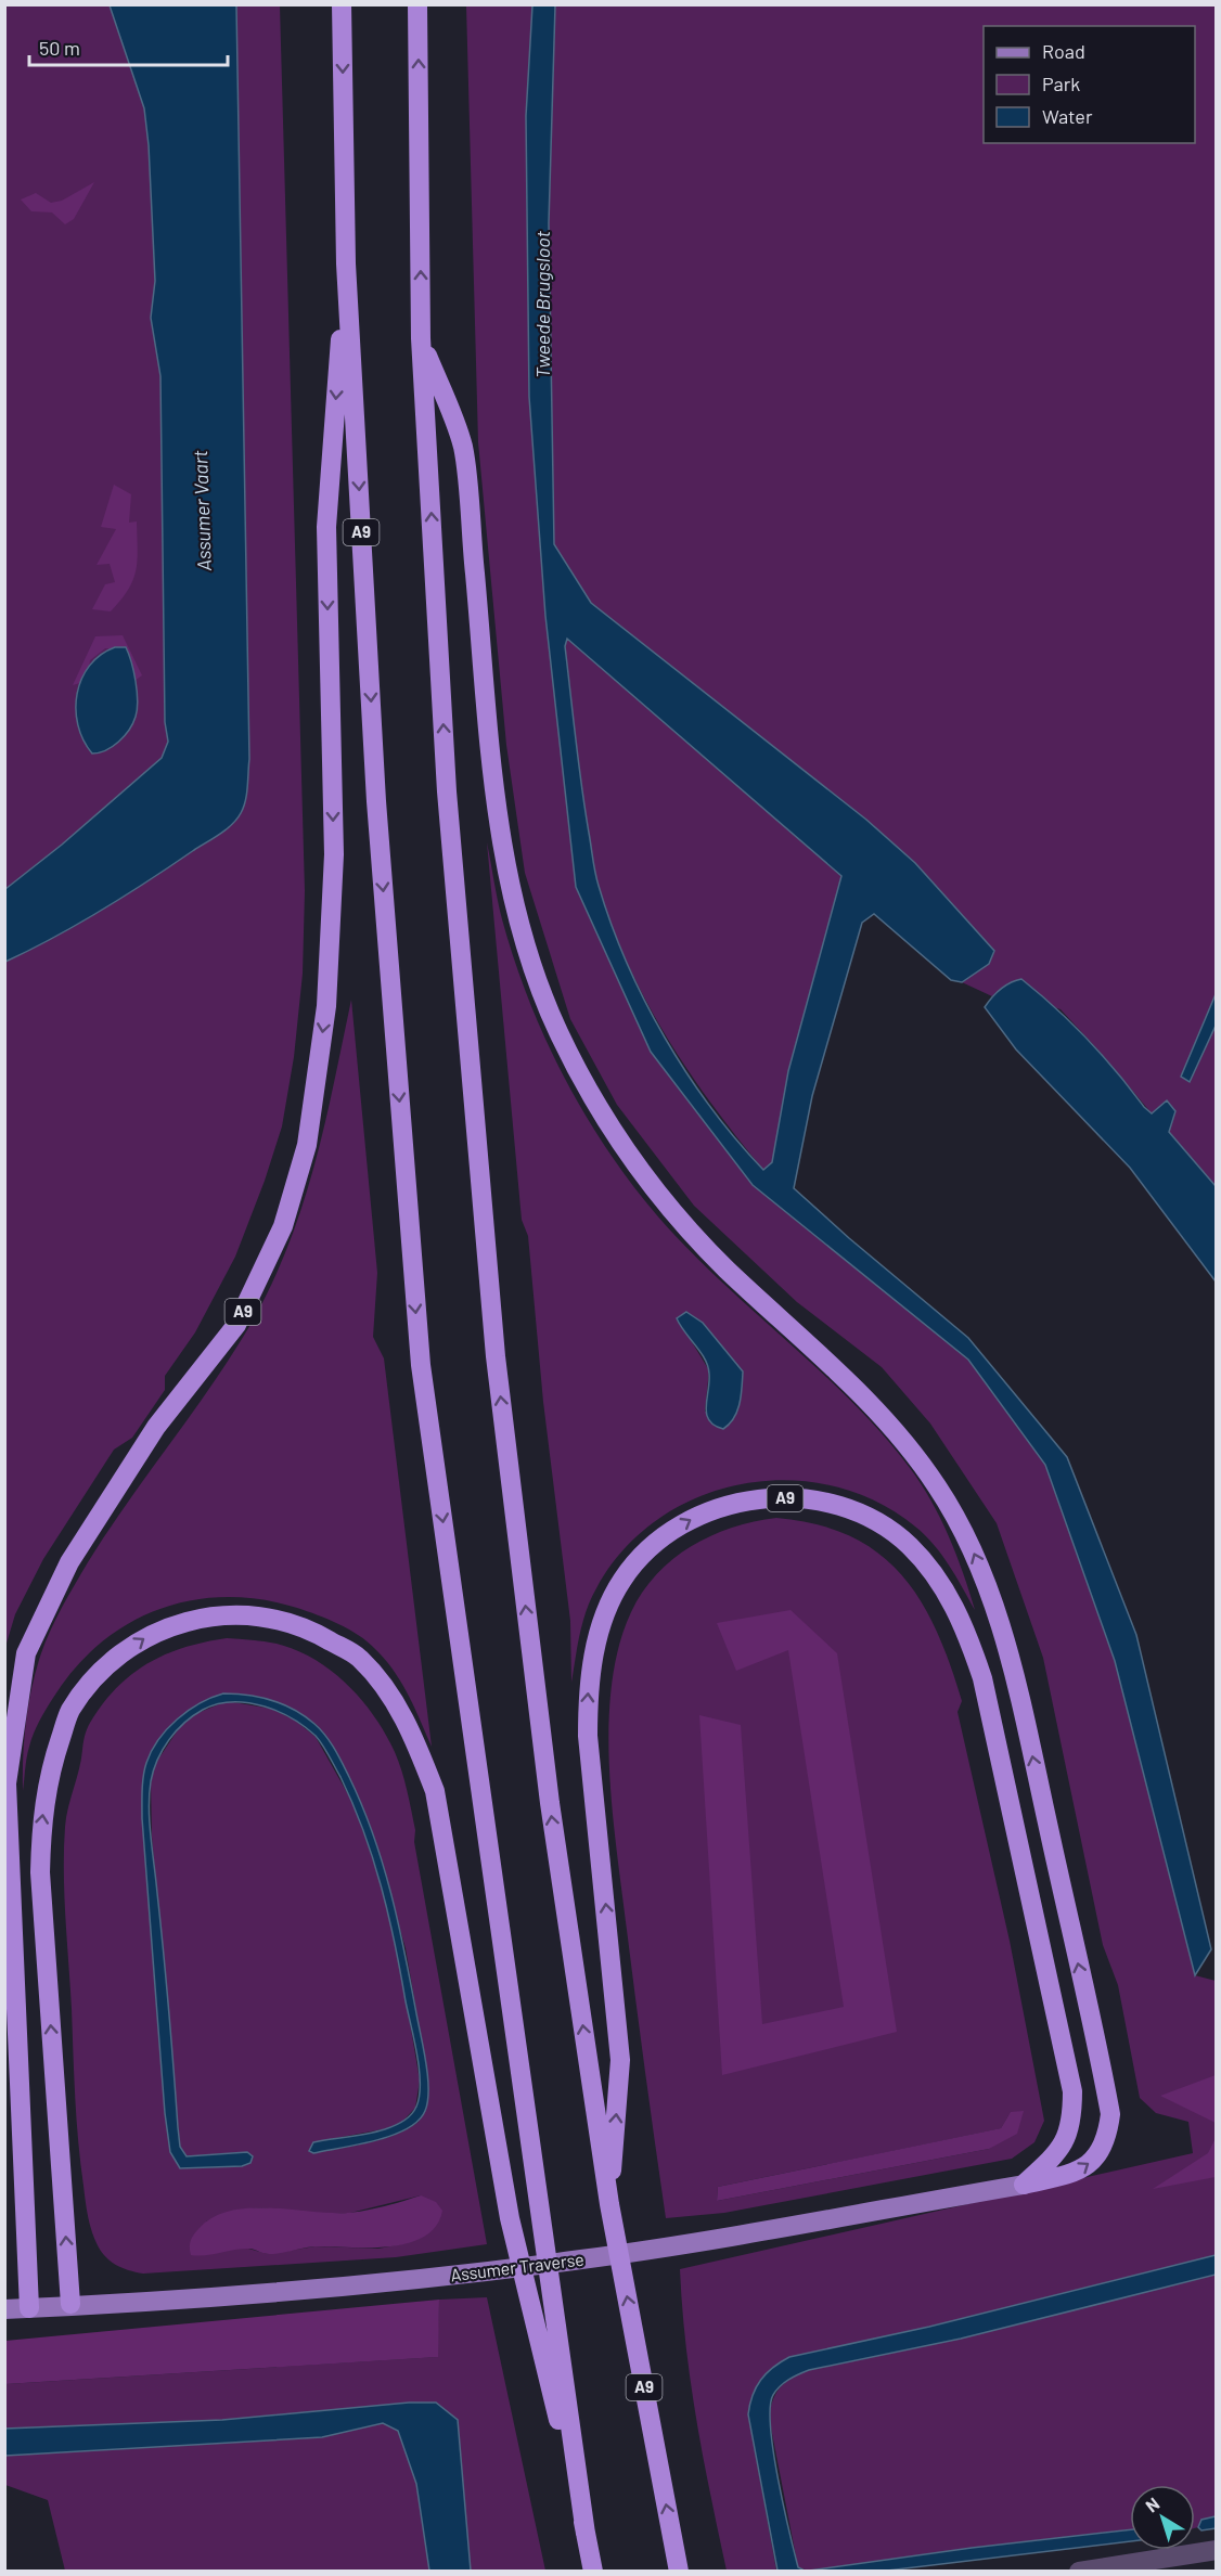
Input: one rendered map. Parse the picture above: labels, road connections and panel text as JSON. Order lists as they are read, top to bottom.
{
  "streets": {
    "highway": ["A9"],
    "main road": ["Assumer Traverse"]
  },
  "crossings": [
    ["A9", "Assumer Traverse"]
  ],
  "water": ["Tweede Brugsloot", "Assumer Vaart"],
  "legend": ["Road", "Park", "Water"],
  "scale_bar": "50 m",
  "north": "top left"
}
